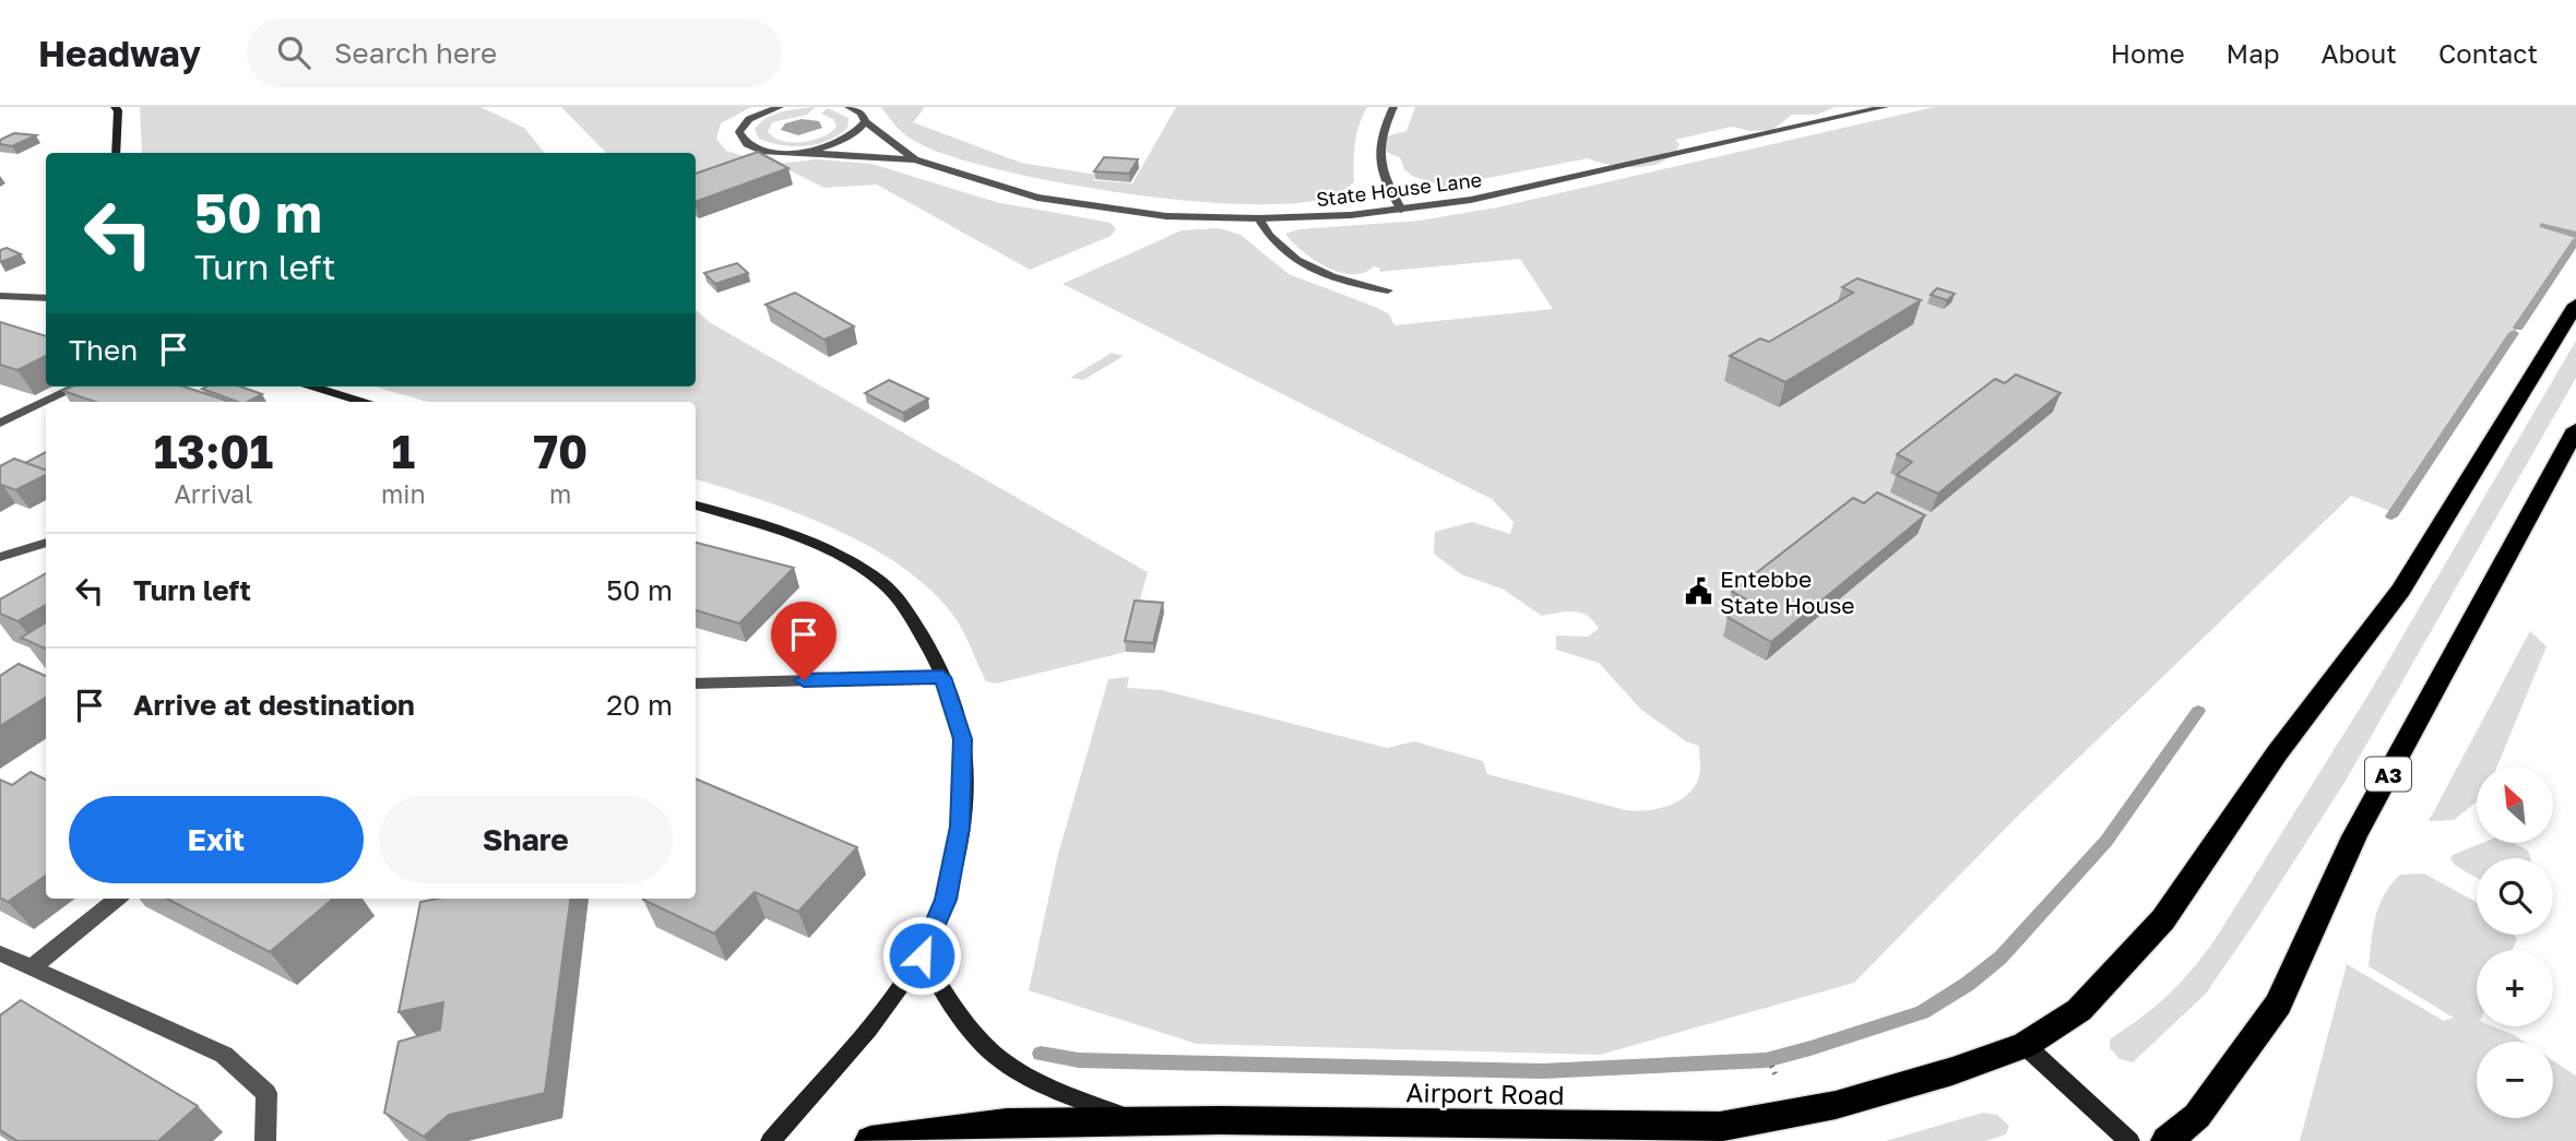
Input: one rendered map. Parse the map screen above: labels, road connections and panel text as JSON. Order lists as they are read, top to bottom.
{
  "streets": {
    "highway": ["A3", "Airport Road"],
    "street": ["State House Lane"]
  },
  "places": {
    "public building": ["Entebbe State House"]
  },
  "north": "top left",
  "page": {
    "header": "Headway",
    "search": "Search here",
    "nav": [
      "Home",
      "Map",
      "About",
      "Contact"
    ],
    "turn": ["50 m", "Turn left"],
    "then": "Then",
    "eta": [
      "13:01",
      "Arrival",
      "1",
      "min",
      "70",
      "m"
    ],
    "list": [
      {
        "name": "Turn left",
        "value": "50 m"
      },
      {
        "name": "Arrive at destination",
        "value": "20 m"
      }
    ],
    "map_buttons": ["+", "−"],
    "buttons": ["Exit", "Share"]
  }
}
